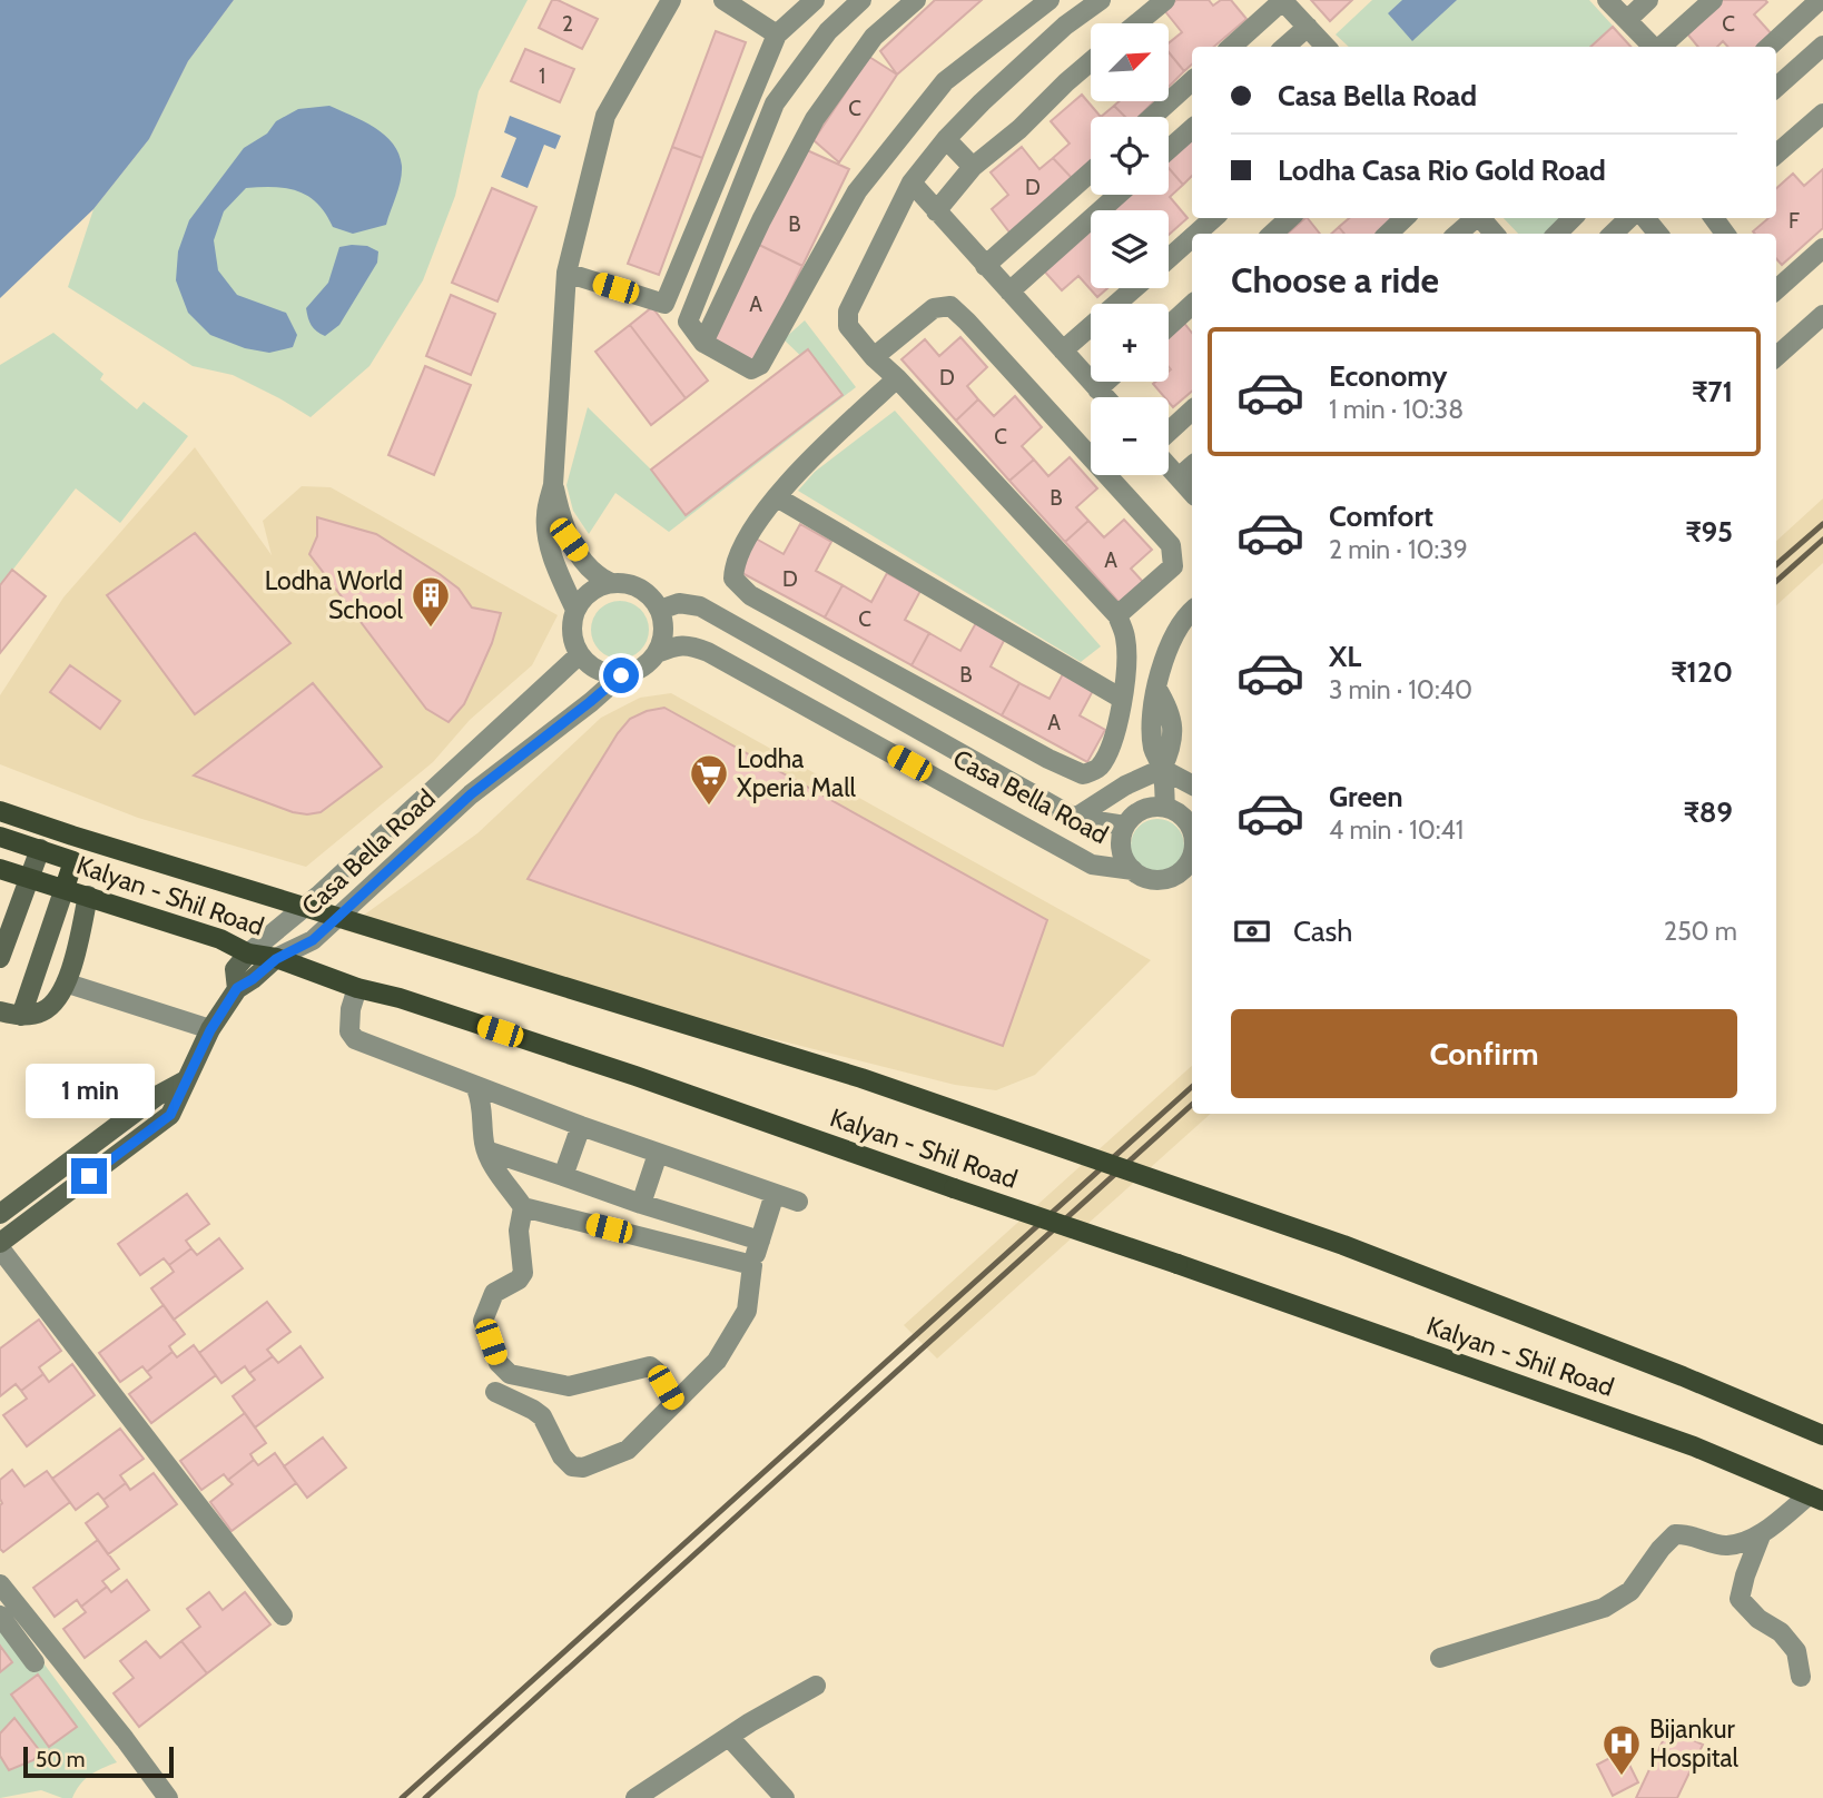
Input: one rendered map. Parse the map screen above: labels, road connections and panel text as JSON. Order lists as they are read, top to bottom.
{
  "streets": {
    "main road": ["Kalyan - Shil Road"],
    "street": ["Casa Bella Road"]
  },
  "crossings": [
    ["Casa Bella Road", "Kalyan - Shil Road"]
  ],
  "places": {
    "building": ["Lodha World School"],
    "supermarket": ["Lodha Xperia Mall"],
    "hospital": ["Bijankur Hospital"]
  },
  "house_numbers": [
    "2",
    "C",
    "1",
    "C",
    "D",
    "F",
    "B",
    "A",
    "D",
    "C",
    "B",
    "A",
    "D",
    "C",
    "B",
    "A"
  ],
  "scale_bar": "50 m",
  "north": "top right",
  "page": {
    "map_buttons": ["+", "−"],
    "banner": ["Casa Bella Road", "Lodha Casa Rio Gold Road"],
    "heading": "Choose a ride",
    "list": [
      {
        "name": "Economy",
        "note": "1 min · 10:38",
        "value": "₹71"
      },
      {
        "name": "Comfort",
        "note": "2 min · 10:39",
        "value": "₹95"
      },
      {
        "name": "XL",
        "note": "3 min · 10:40",
        "value": "₹120"
      },
      {
        "name": "Green",
        "note": "4 min · 10:41",
        "value": "₹89"
      }
    ],
    "pay": ["Cash", "250 m"],
    "buttons": "Confirm",
    "bubble": "1 min",
    "scale": "50 m"
  }
}
